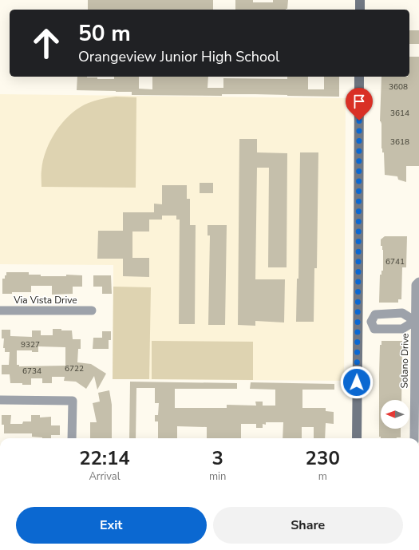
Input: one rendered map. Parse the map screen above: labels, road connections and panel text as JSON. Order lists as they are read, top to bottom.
{
  "streets": {
    "street": ["Via Vista Drive", "Solano Drive"]
  },
  "house_numbers": [
    "3608",
    "3614",
    "3618",
    "6741",
    "9327",
    "6722",
    "6734"
  ],
  "north": "left",
  "page": {
    "turn": ["50 m", "Orangeview Junior High School"],
    "eta": [
      "22:14",
      "Arrival",
      "3",
      "min",
      "230",
      "m"
    ],
    "buttons": ["Exit", "Share"]
  }
}
